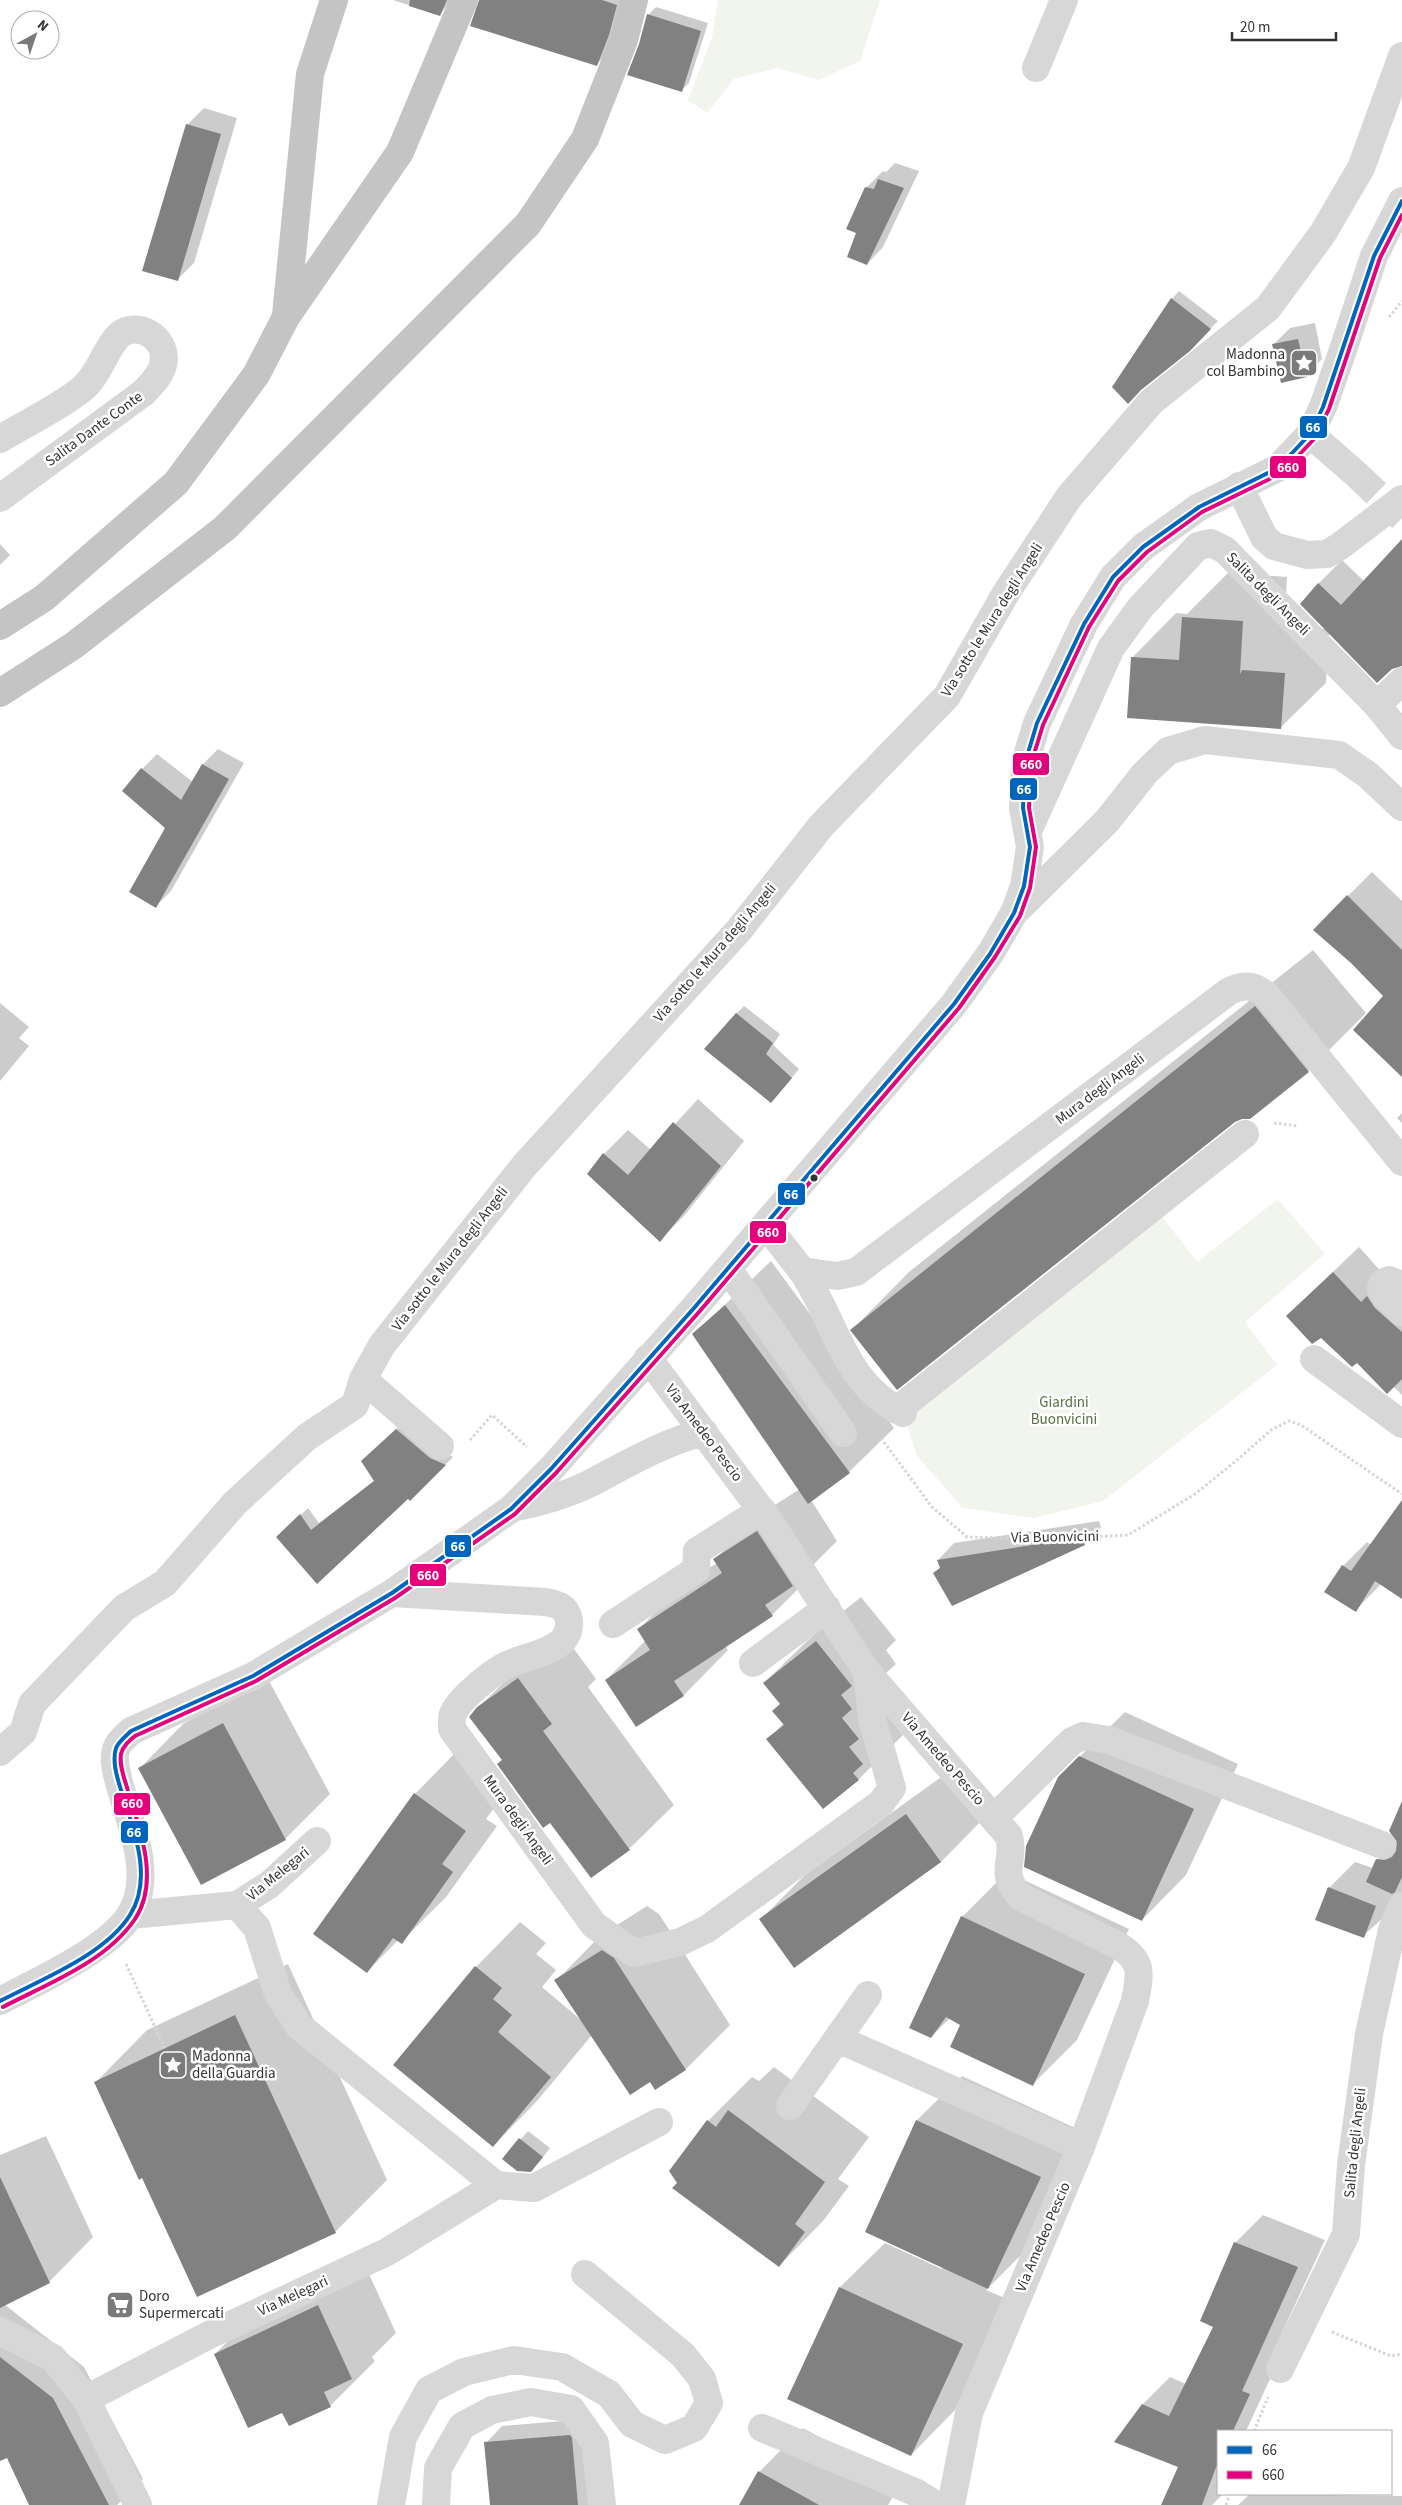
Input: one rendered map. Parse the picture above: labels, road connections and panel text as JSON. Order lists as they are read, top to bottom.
{
  "streets": {
    "street": [
      "Salita Dante Conte",
      "Salita degli Angeli",
      "Via sotto le Mura degli Angeli",
      "Mura degli Angeli",
      "Via Amedeo Pescio",
      "Via Melegari"
    ],
    "path": ["Via Buonvicini"]
  },
  "crossings": [
    ["Mura degli Angeli", "Via Amedeo Pescio"]
  ],
  "parks": ["Giardini Buonvicini"],
  "places": {
    "place": ["Madonna col Bambino", "Madonna della Guardia"],
    "supermarket": ["Doro Supermercati"]
  },
  "lines": ["transit line 66", "transit line 660"],
  "legend": ["66", "660"],
  "scale_bar": "20 m",
  "north": "top right"
}
